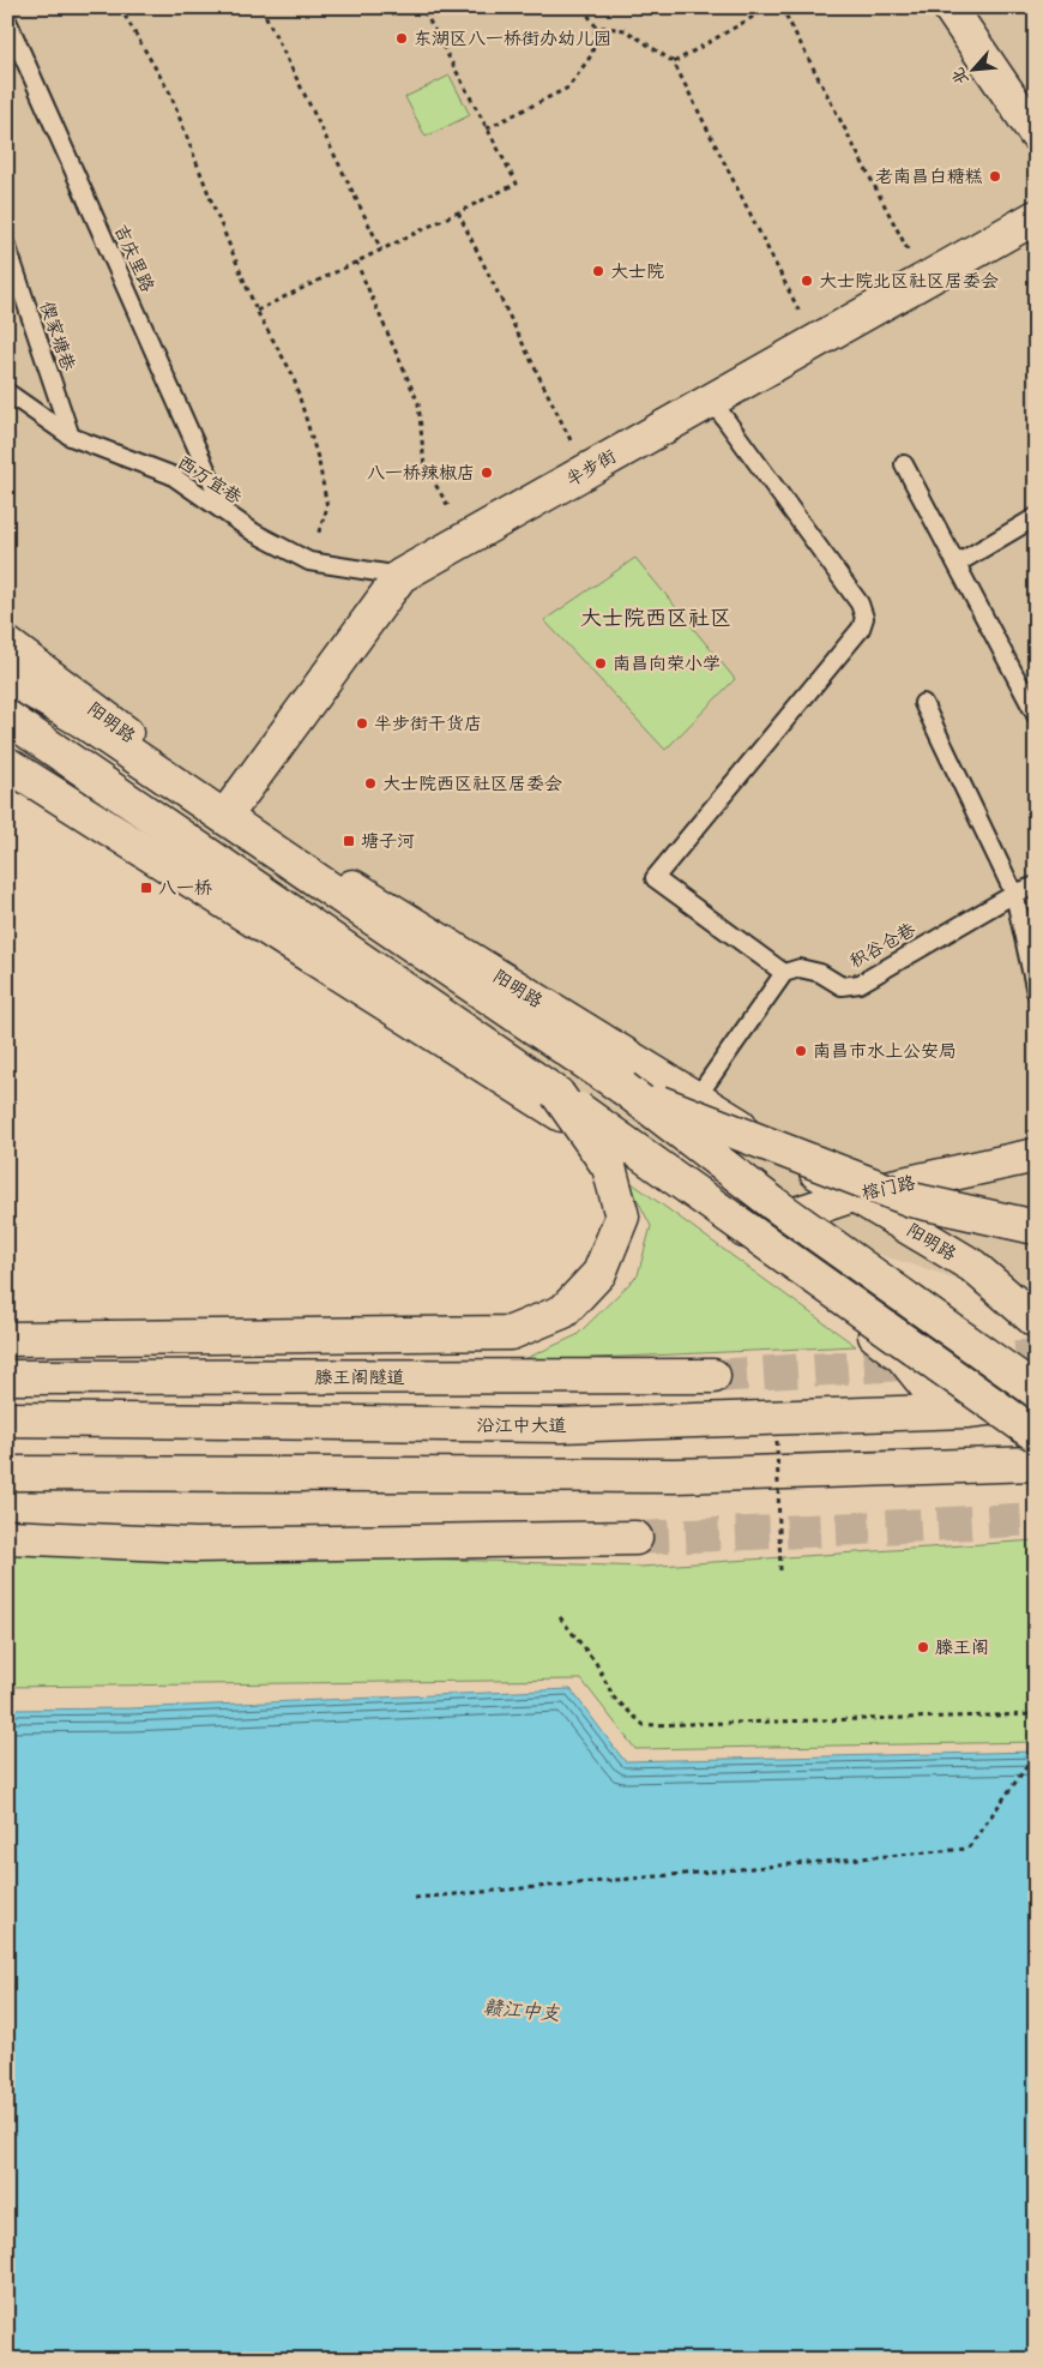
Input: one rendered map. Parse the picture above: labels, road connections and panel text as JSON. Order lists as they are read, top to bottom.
{
  "streets": {
    "main road": [
      "半步街",
      "阳明路",
      "榕门路",
      "滕王阁隧道",
      "沿江中大道"
    ],
    "lane": [
      "吉庆里路",
      "偰家塘巷",
      "西万宜巷",
      "积谷仓巷"
    ]
  },
  "crossings": [
    ["吉庆里路", "西万宜巷"],
    ["偰家塘巷", "西万宜巷"],
    ["半步街", "西万宜巷"],
    ["半步街", "阳明路"],
    ["阳明路", "榕门路"]
  ],
  "districts": ["大士院西区社区"],
  "water": ["赣江中支"],
  "places": {
    "other": [
      "东湖区八一桥街办幼儿园",
      "老南昌白糖糕",
      "大士院",
      "大士院北区社区居委会",
      "八一桥辣椒店",
      "南昌向荣小学",
      "半步街干货店",
      "大士院西区社区居委会",
      "南昌市水上公安局",
      "滕王阁"
    ],
    "transit": ["塘子河", "八一桥"]
  },
  "north": "bottom left"
}
